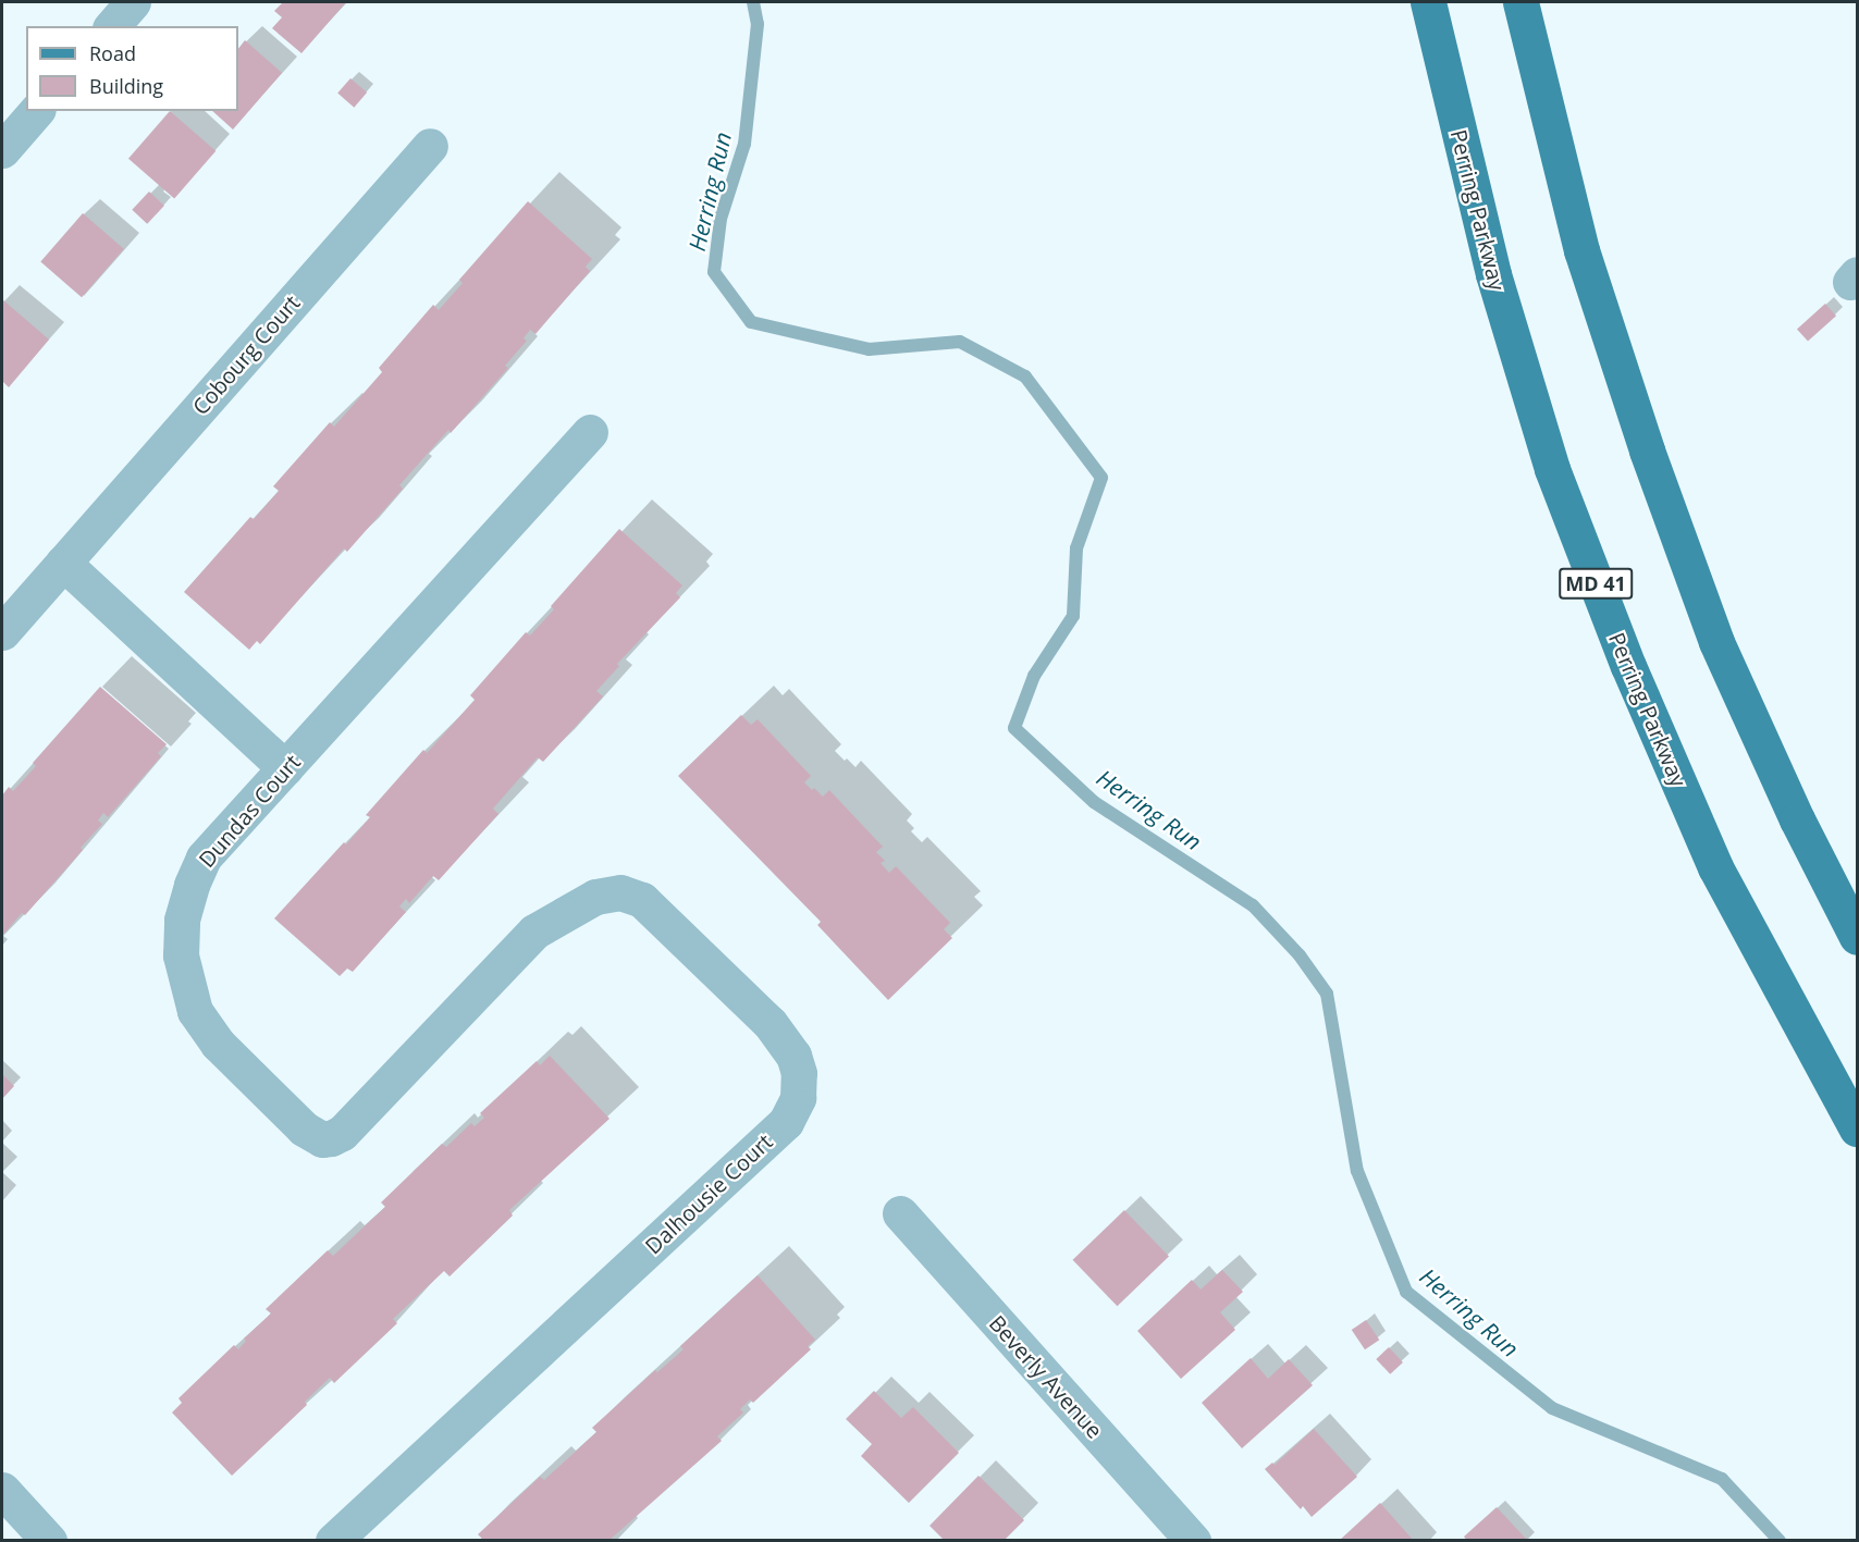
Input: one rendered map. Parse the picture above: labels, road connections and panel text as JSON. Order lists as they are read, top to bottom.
{
  "streets": {
    "main road": ["Perring Parkway", "MD 41"],
    "street": [
      "Cobourg Court",
      "Dundas Court",
      "Dalhousie Court",
      "Beverly Avenue"
    ]
  },
  "crossings": [
    ["Dundas Court", "Dalhousie Court"]
  ],
  "water": ["Herring Run"],
  "legend": ["Road", "Building"]
}
